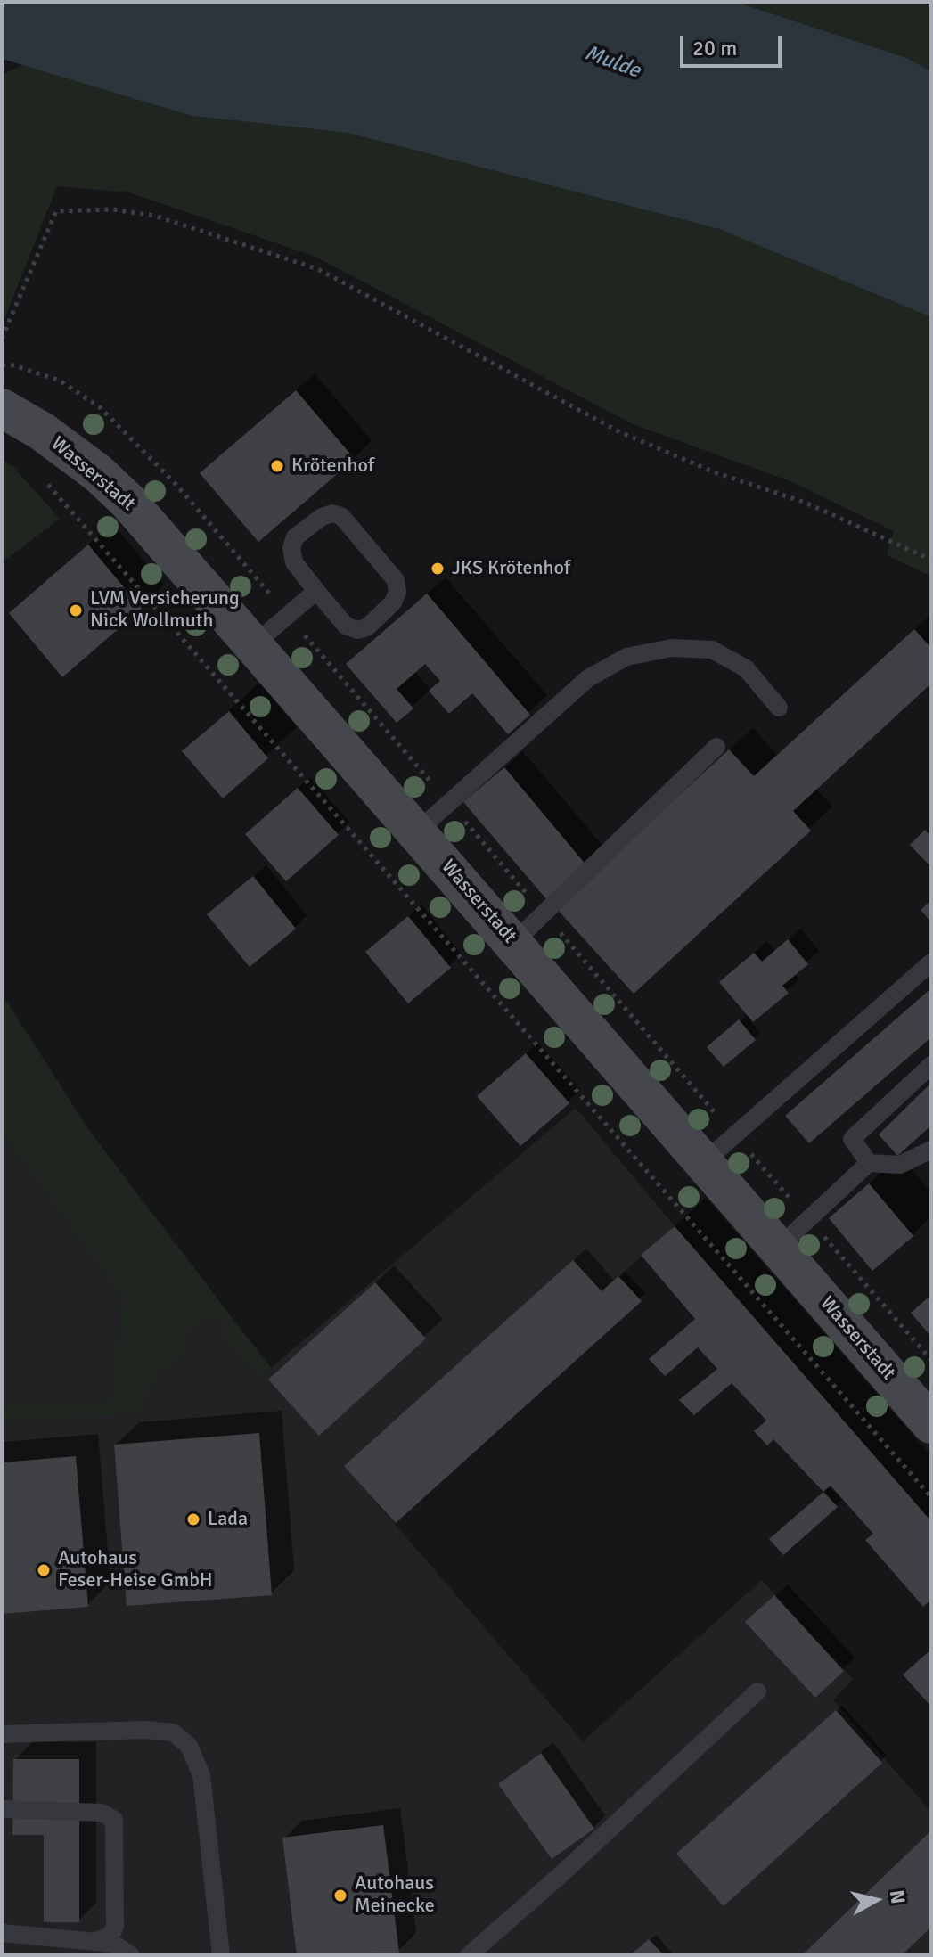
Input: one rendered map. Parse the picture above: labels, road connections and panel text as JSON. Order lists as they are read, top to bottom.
{
  "streets": {
    "main road": ["Wasserstadt"]
  },
  "water": ["Mulde"],
  "places": [
    "Krötenhof",
    "JKS Krötenhof",
    "LVM Versicherung Nick Wollmuth",
    "Lada",
    "Autohaus Feser-Heise GmbH",
    "Autohaus Meinecke"
  ],
  "scale_bar": "20 m",
  "north": "right"
}
